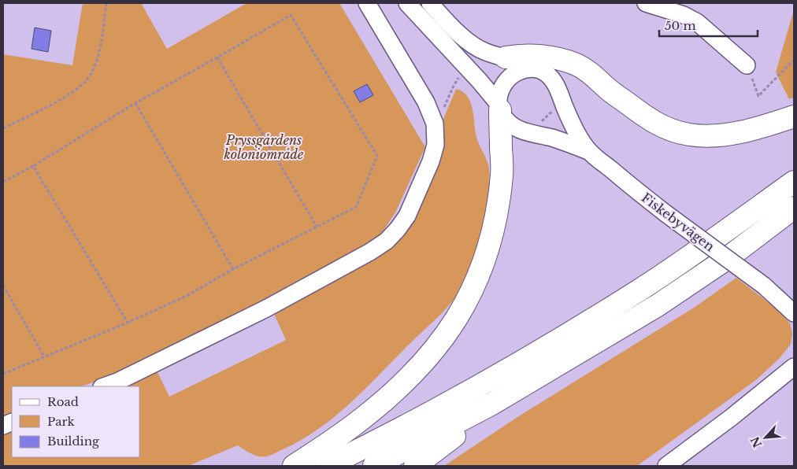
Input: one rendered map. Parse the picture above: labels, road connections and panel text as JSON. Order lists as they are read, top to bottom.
{
  "streets": {
    "street": ["Fiskebyvägen"]
  },
  "parks": ["Pryssgårdens koloniområde"],
  "legend": ["Road", "Park", "Building"],
  "scale_bar": "50 m",
  "north": "bottom left"
}
